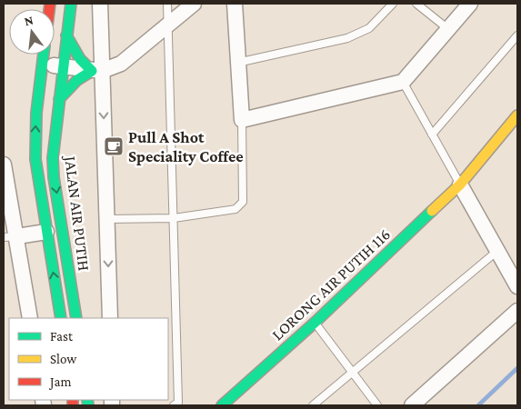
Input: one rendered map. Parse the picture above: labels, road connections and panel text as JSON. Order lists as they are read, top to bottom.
{
  "streets": {
    "street": ["JALAN AIR PUTIH", "LORONG AIR PUTIH 116"]
  },
  "places": {
    "cafe": ["Pull A Shot Speciality Coffee"]
  },
  "legend": ["Fast", "Slow", "Jam"],
  "north": "top"
}
